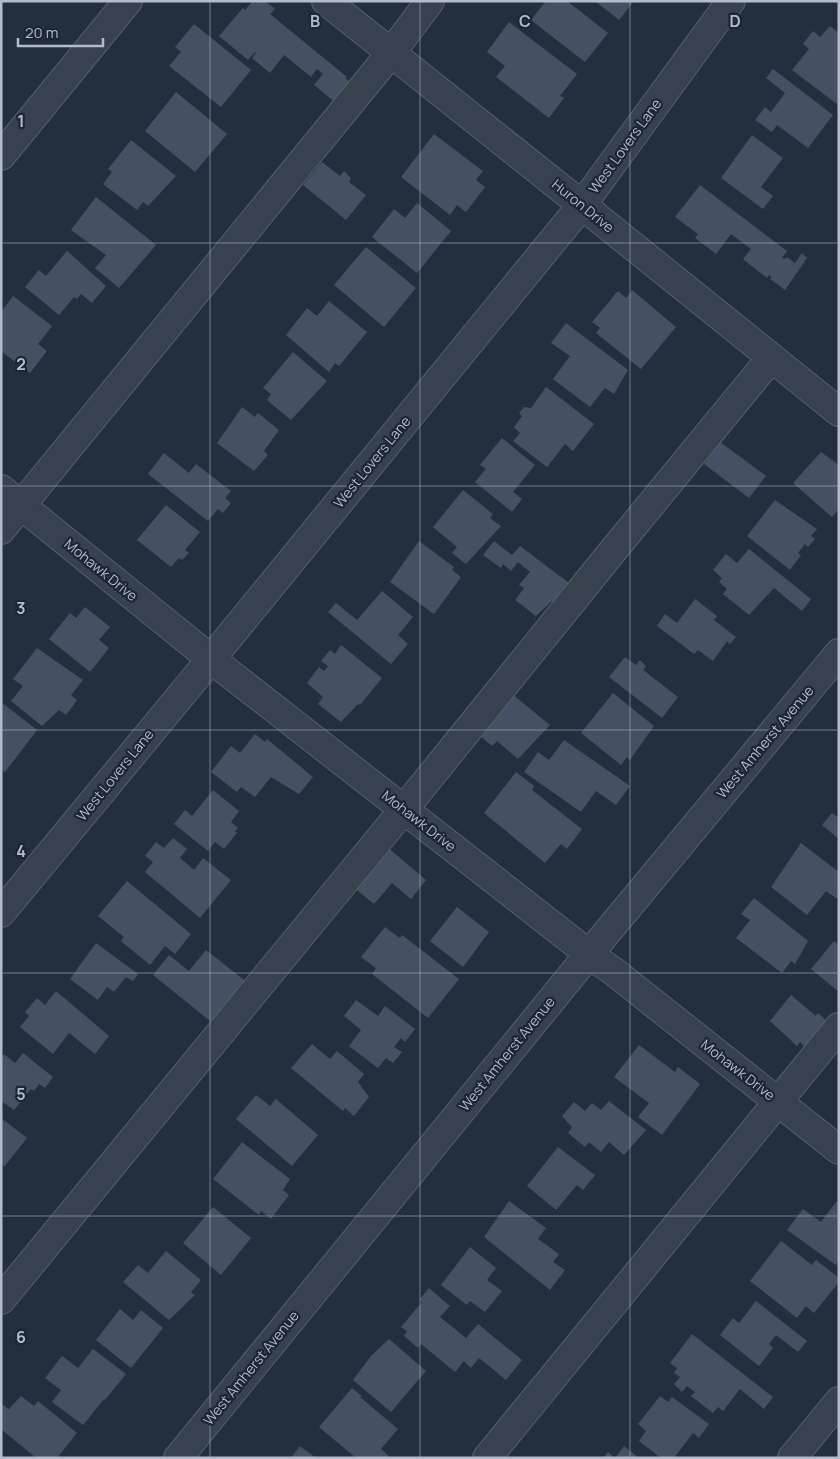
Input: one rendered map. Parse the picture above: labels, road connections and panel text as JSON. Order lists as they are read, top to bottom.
{
  "streets": {
    "street": [
      "West Lovers Lane",
      "Huron Drive",
      "Mohawk Drive",
      "West Amherst Avenue"
    ]
  },
  "crossings": [
    ["West Lovers Lane", "Huron Drive"],
    ["West Lovers Lane", "Mohawk Drive"],
    ["Mohawk Drive", "West Amherst Avenue"]
  ],
  "scale_bar": "20 m",
  "grid": {
    "columns": ["B", "C", "D"],
    "rows": [
      "1",
      "2",
      "3",
      "4",
      "5",
      "6"
    ]
  }
}
